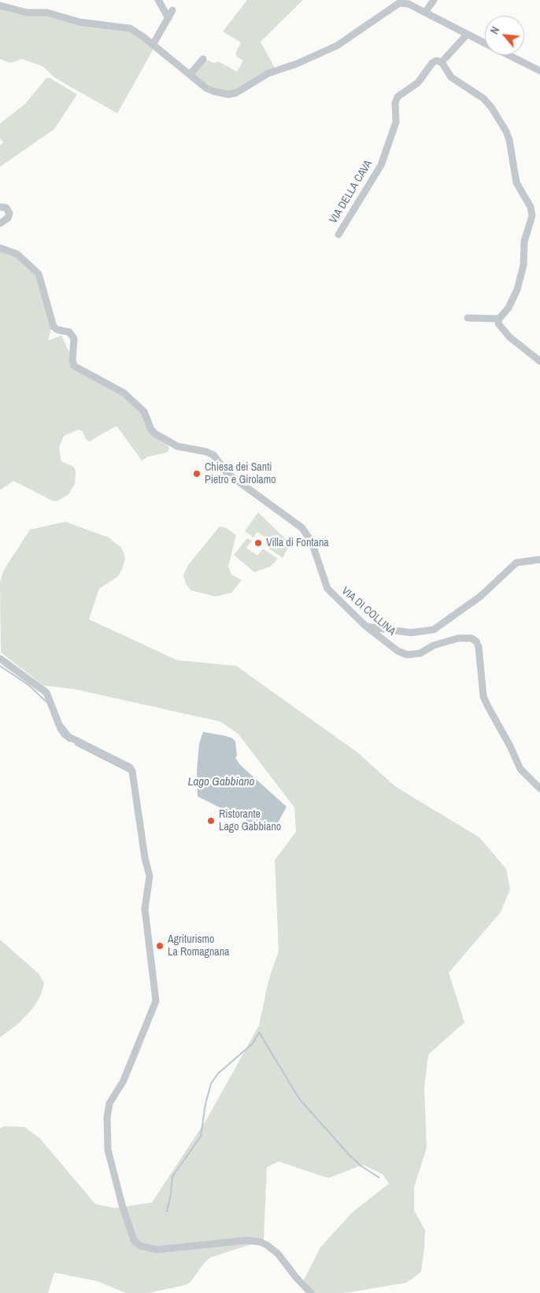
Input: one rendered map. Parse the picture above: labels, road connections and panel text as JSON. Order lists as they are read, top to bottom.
{
  "streets": {
    "street": ["VIA DELLA CAVA", "VIA DI COLLINA"]
  },
  "water": ["Lago Gabbiano"],
  "places": [
    "Chiesa dei Santi Pietro e Girolamo",
    "Villa di Fontana",
    "Ristorante Lago Gabbiano",
    "Agriturismo La Romagnana"
  ],
  "north": "top left"
}
